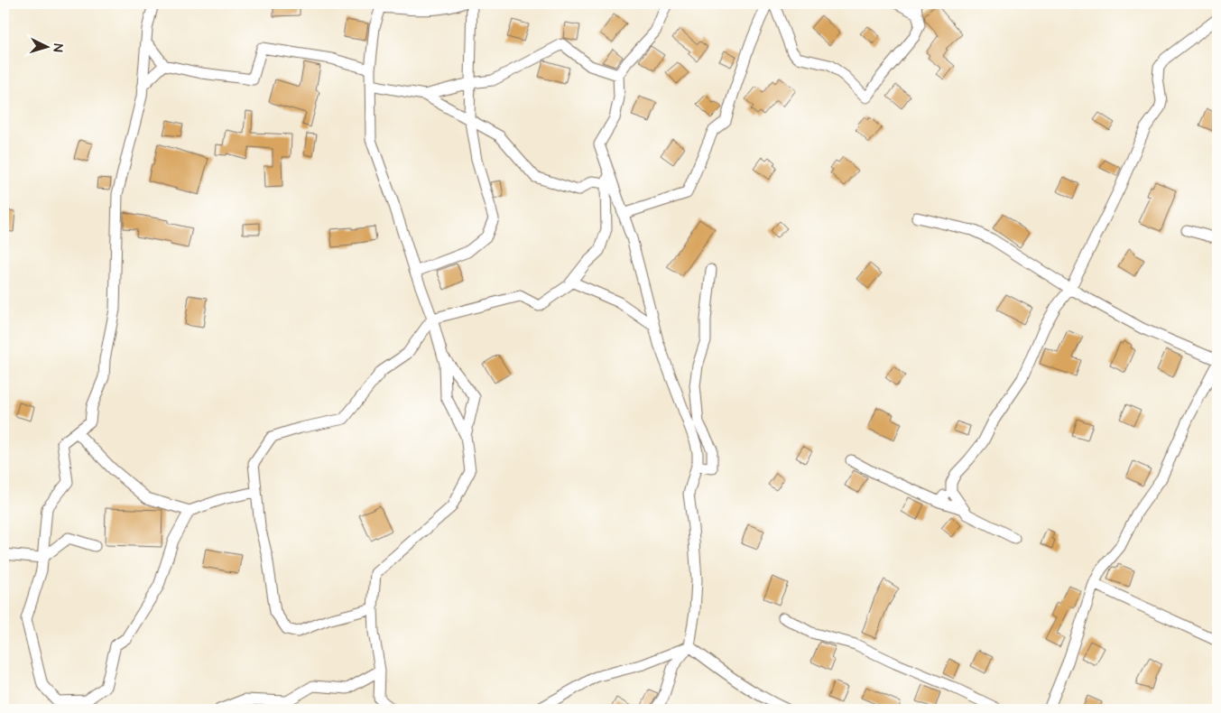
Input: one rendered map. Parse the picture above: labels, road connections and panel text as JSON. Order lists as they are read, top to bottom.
{
  "north": "right"
}
